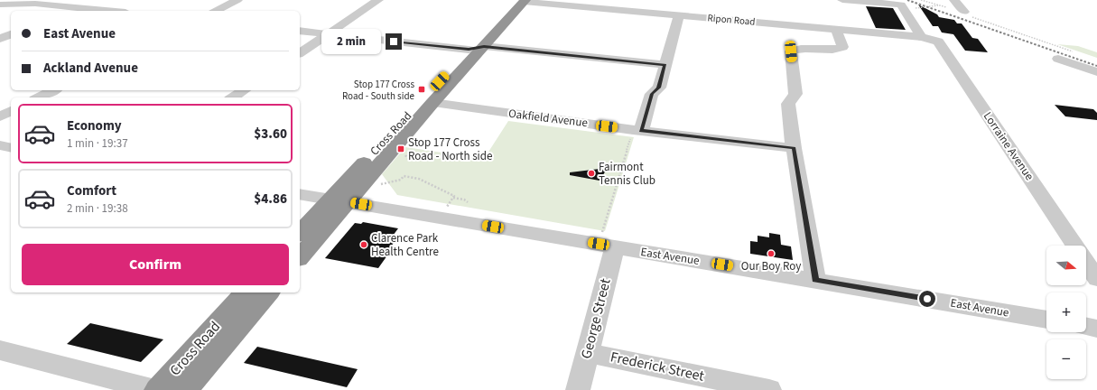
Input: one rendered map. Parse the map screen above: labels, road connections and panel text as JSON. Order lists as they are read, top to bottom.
{
  "streets": {
    "highway": ["Cross Road"],
    "street": [
      "Ripon Road",
      "Oakfield Avenue",
      "Lorraine Avenue",
      "East Avenue",
      "George Street",
      "Frederick Street"
    ]
  },
  "crossings": [
    ["Ripon Road", "Cross Road"],
    ["Ripon Road", "Lorraine Avenue"],
    ["Oakfield Avenue", "Cross Road"],
    ["Cross Road", "East Avenue"],
    ["East Avenue", "George Street"],
    ["George Street", "Frederick Street"]
  ],
  "places": {
    "transit": ["Stop 177 Cross Road - South side", "Stop 177 Cross Road - North side"],
    "other": ["Fairmont Tennis Club", "Clarence Park Health Centre", "Our Boy Roy"]
  },
  "north": "right",
  "page": {
    "banner": ["East Avenue", "Ackland Avenue"],
    "bubble": "2 min",
    "list": [
      {
        "name": "Economy",
        "note": "1 min · 19:37",
        "value": "$3.60"
      },
      {
        "name": "Comfort",
        "note": "2 min · 19:38",
        "value": "$4.86"
      }
    ],
    "buttons": "Confirm",
    "map_buttons": ["+", "−"]
  }
}
